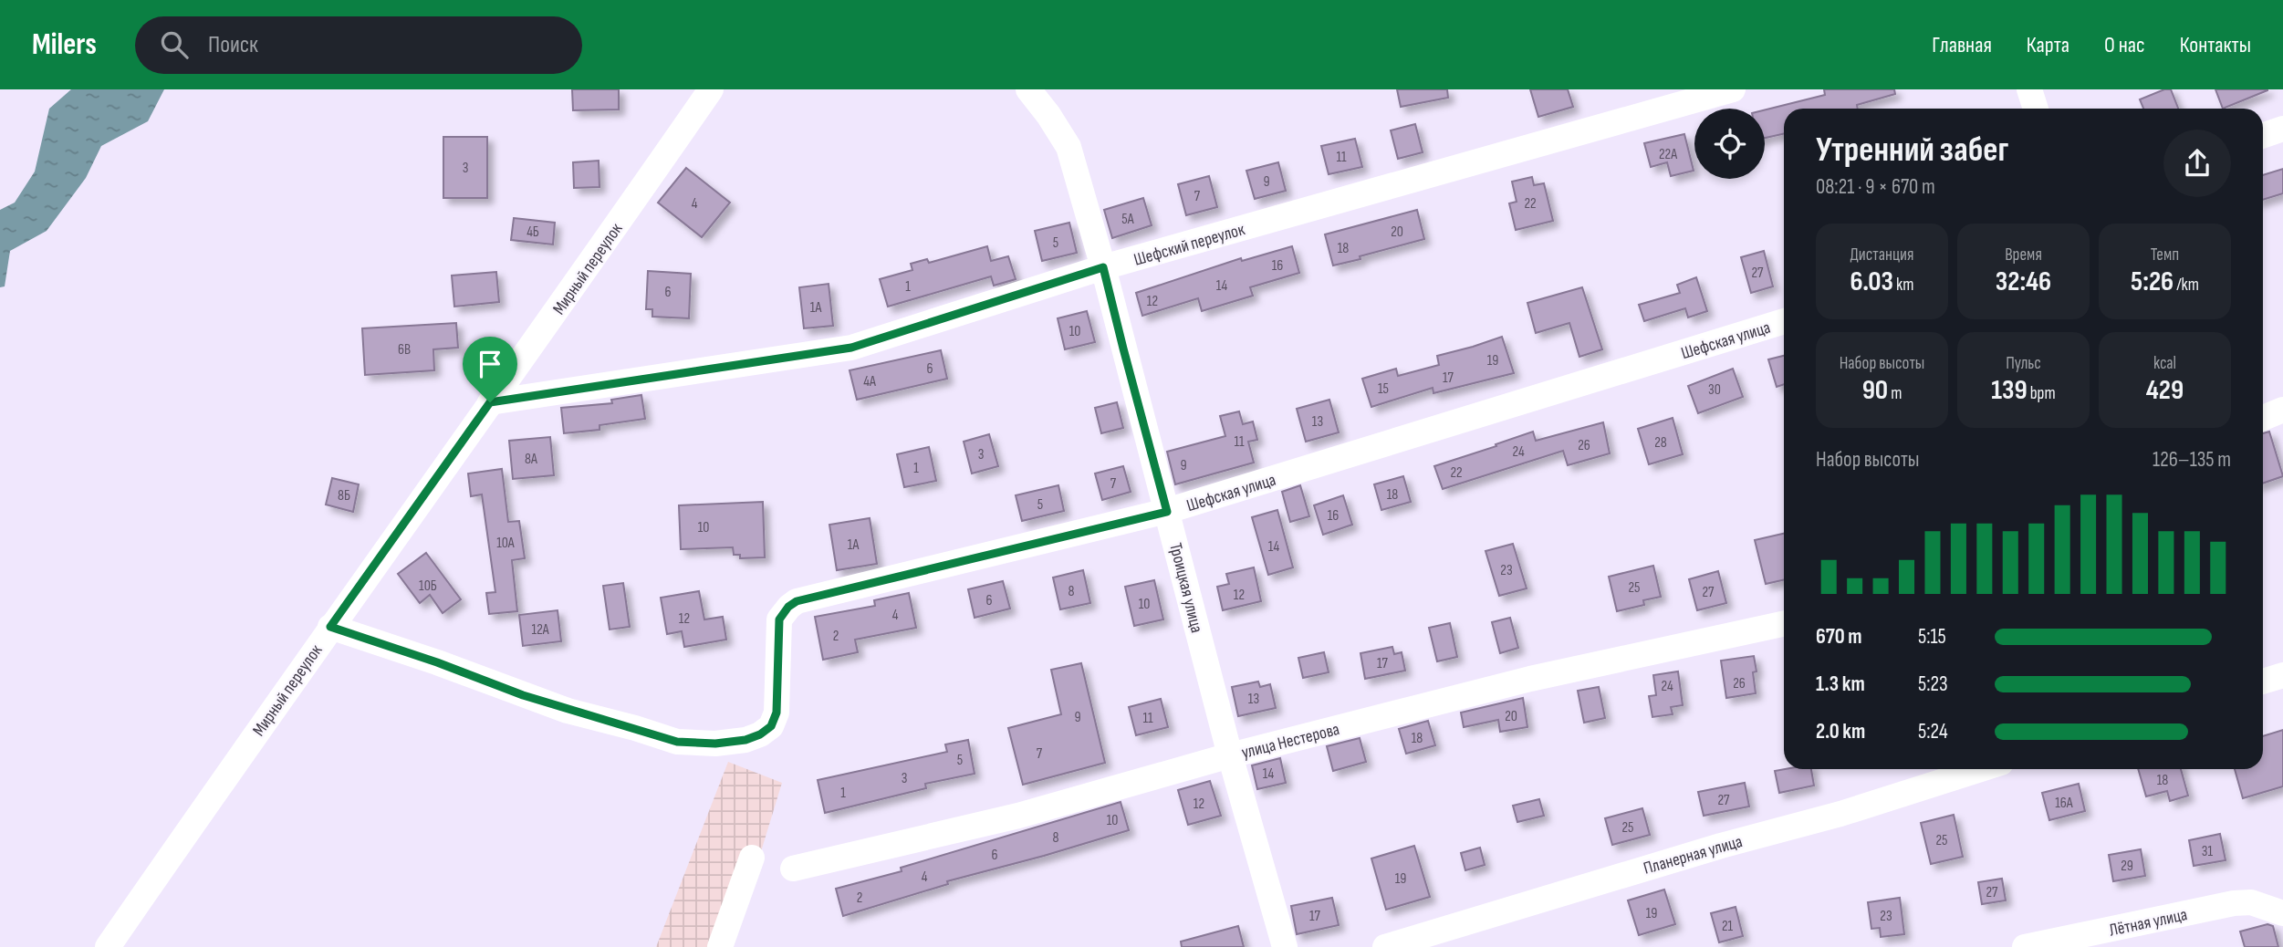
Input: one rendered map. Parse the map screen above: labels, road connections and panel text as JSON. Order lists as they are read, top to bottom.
{
  "streets": {
    "street": [
      "Шефский переулок",
      "Мирный переулок",
      "Шефская улица",
      "Троицкая улица",
      "улица Нестерова",
      "Планерная улица",
      "Лётная улица"
    ]
  },
  "crossings": [
    ["Шефский переулок", "Мирный переулок"],
    ["Шефский переулок", "Троицкая улица"],
    ["Мирный переулок", "Шефская улица"],
    ["Шефская улица", "Троицкая улица"],
    ["Троицкая улица", "улица Нестерова"]
  ],
  "house_numbers": [
    "22А",
    "11",
    "3",
    "9",
    "7",
    "4",
    "22",
    "5А",
    "4Б",
    "20",
    "5",
    "18",
    "16",
    "27",
    "14",
    "1",
    "6",
    "12",
    "1А",
    "10",
    "6В",
    "19",
    "6",
    "17",
    "4А",
    "15",
    "30",
    "13",
    "11",
    "28",
    "26",
    "24",
    "3",
    "8А",
    "9",
    "1",
    "22",
    "7",
    "18",
    "8Б",
    "5",
    "16",
    "10",
    "10А",
    "1А",
    "14",
    "23",
    "10Б",
    "25",
    "8",
    "27",
    "12",
    "6",
    "10",
    "4",
    "12",
    "12А",
    "2",
    "17",
    "26",
    "24",
    "13",
    "20",
    "9",
    "11",
    "18",
    "7",
    "5",
    "14",
    "3",
    "18",
    "1",
    "27",
    "16А",
    "12",
    "10",
    "25",
    "8",
    "25",
    "31",
    "6",
    "29",
    "4",
    "19",
    "27",
    "2",
    "19",
    "17",
    "23",
    "21"
  ],
  "page": {
    "header": "Milers",
    "search": "Поиск",
    "nav": [
      "Главная",
      "Карта",
      "О нас",
      "Контакты"
    ],
    "heading": ["Утренний забег", "08:21 · 9 × 670 m"],
    "stats": [
      ["Дистанция", "6.03 km"],
      ["Время", "32:46"],
      ["Темп", "5:26 /km"],
      ["Набор высоты", "90 m"],
      ["Пульс", "139 bpm"],
      ["kcal", "429"]
    ],
    "chart": ["Набор высоты", "126–135 m"],
    "list": [
      {
        "name": "670 m",
        "note": "5:15"
      },
      {
        "name": "1.3 km",
        "note": "5:23"
      },
      {
        "name": "2.0 km",
        "note": "5:24"
      }
    ]
  }
}
